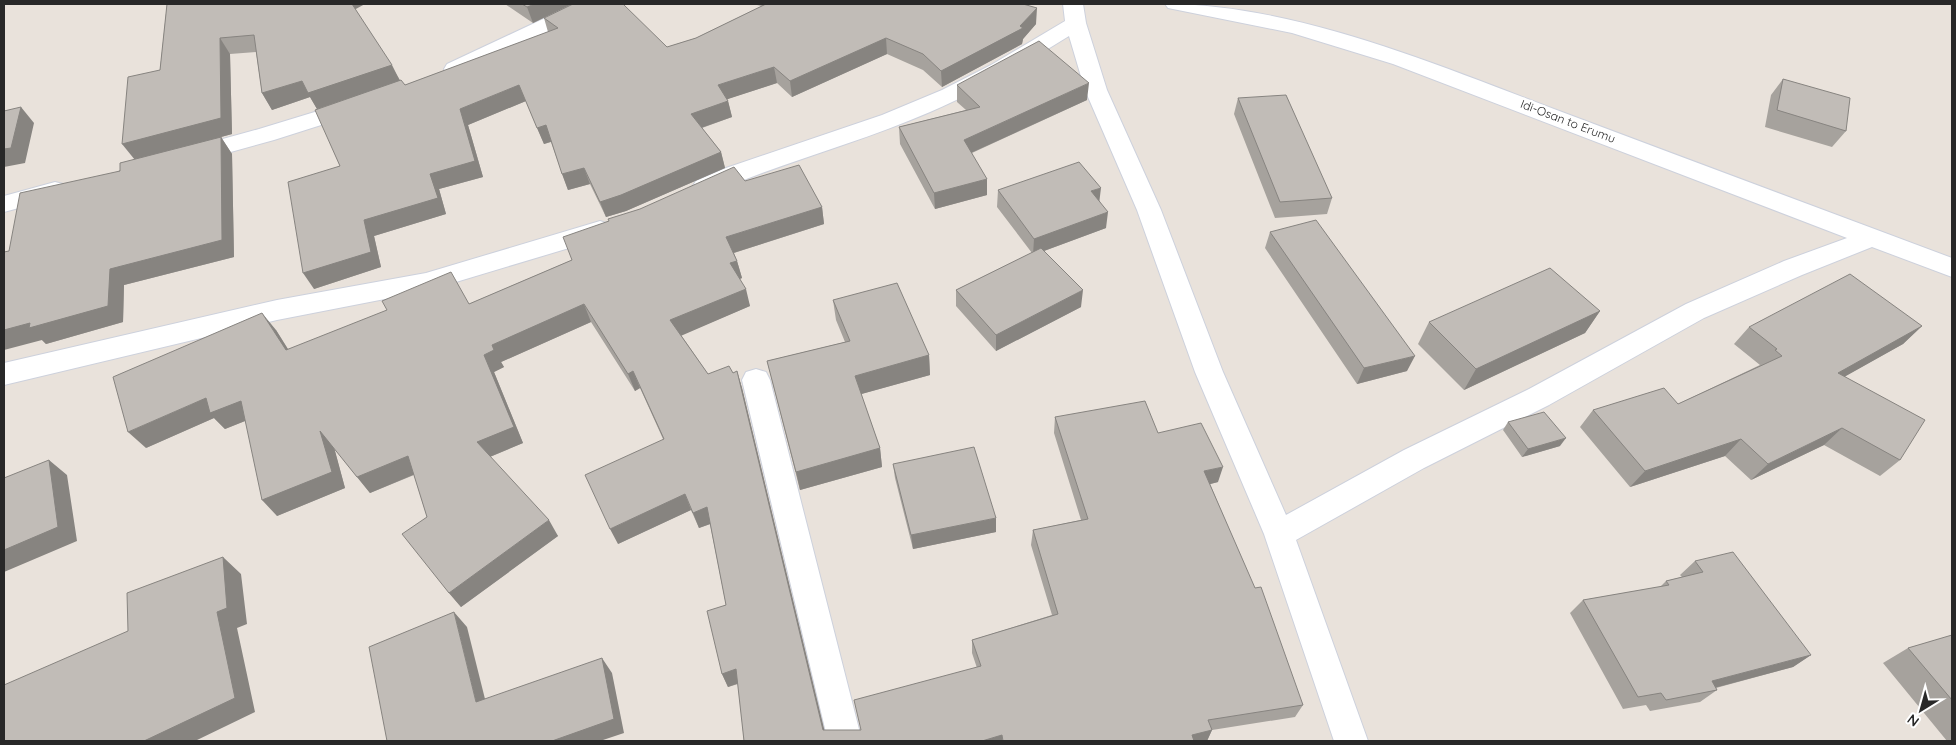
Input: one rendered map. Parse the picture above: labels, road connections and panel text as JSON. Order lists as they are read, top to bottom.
{
  "streets": {
    "street": ["Idi-Osan to Erumu"]
  },
  "north": "bottom left"
}
